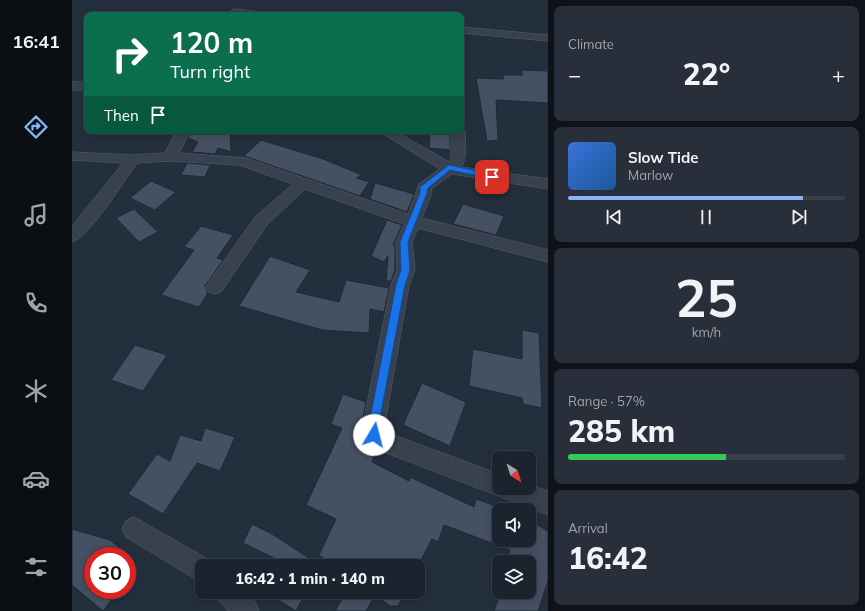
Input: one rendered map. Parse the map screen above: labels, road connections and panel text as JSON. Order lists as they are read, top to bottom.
{
  "north": "bottom right",
  "page": {
    "tabs": "16:41",
    "tile": [
      "Climate",
      ["25", "km/h"],
      ["Range · 57%", "285 km"],
      ["Arrival", "16:42"]
    ],
    "turn": ["120 m", "Turn right"],
    "heat": ["−", "22°", "+"],
    "then": "Then",
    "song": ["Slow Tide", "Marlow"],
    "limit": "30",
    "trip": "16:42 · 1 min · 140 m"
  }
}
